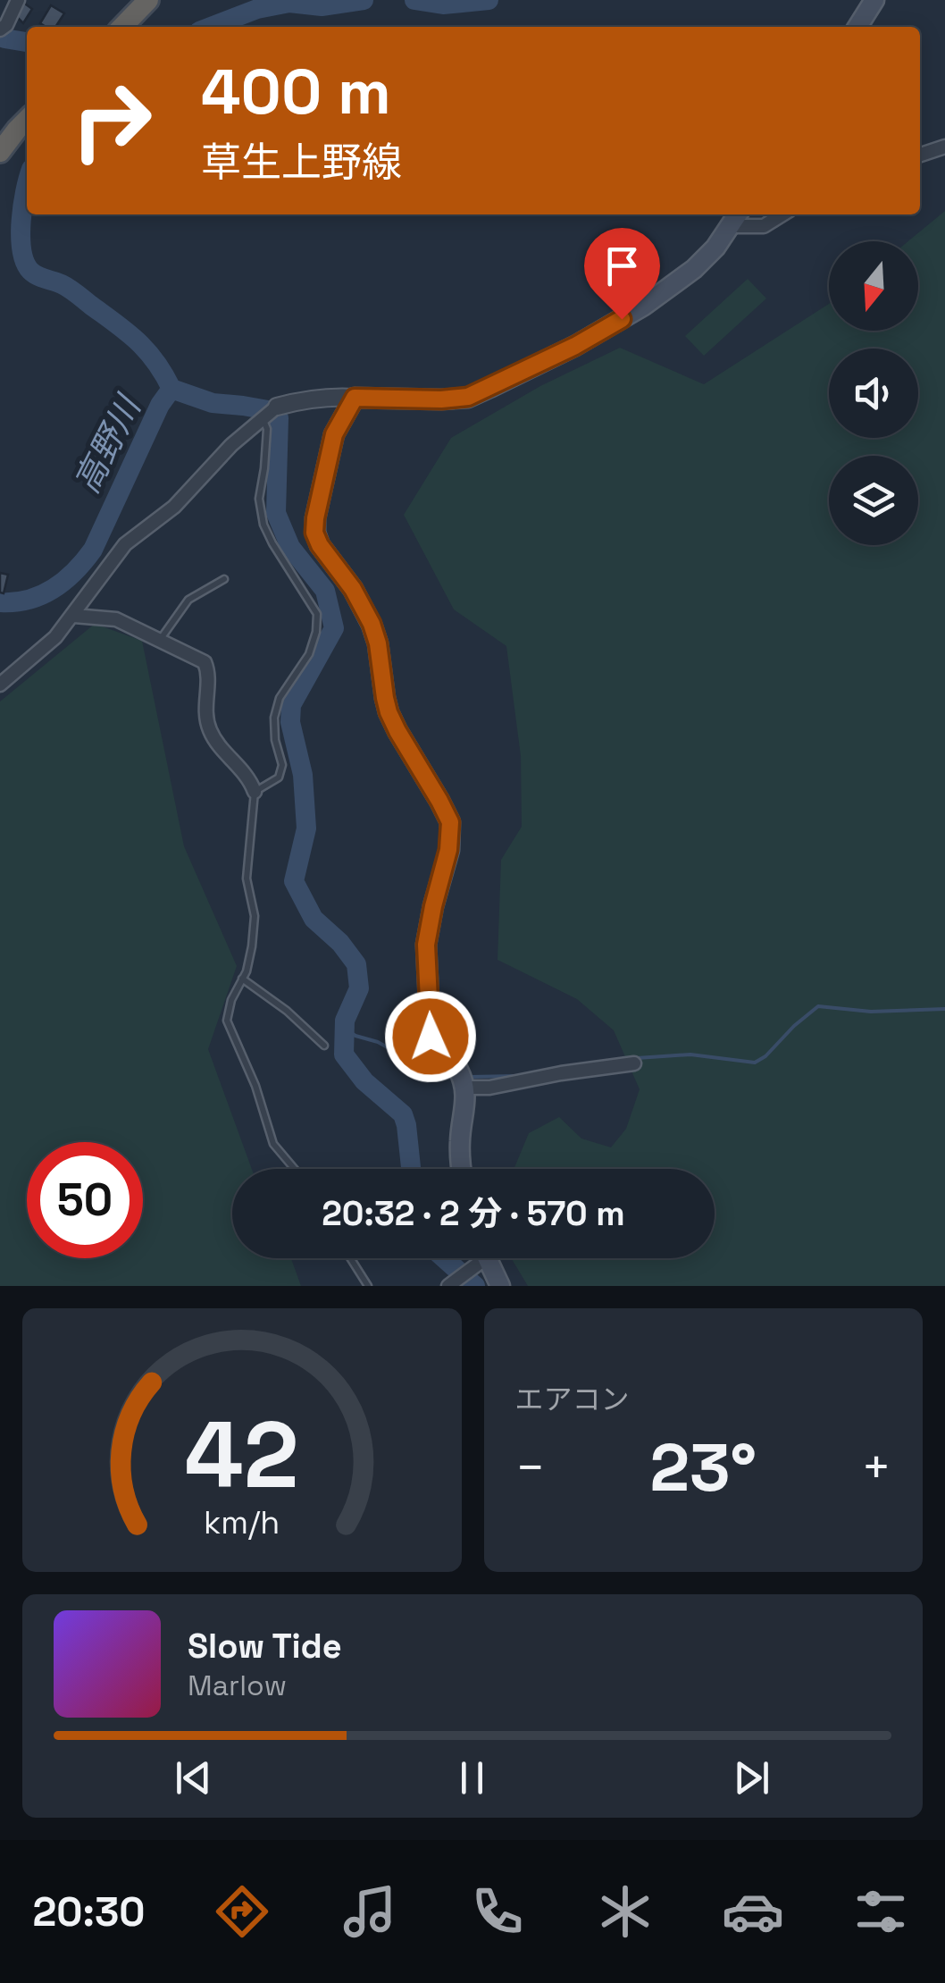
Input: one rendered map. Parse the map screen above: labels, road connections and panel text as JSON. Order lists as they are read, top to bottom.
{
  "water": ["高野川"],
  "north": "bottom",
  "page": {
    "turn": ["400 m", "草生上野線"],
    "limit": "50",
    "trip": "20:32 · 2 分 · 570 m",
    "tile": "エアコン",
    "heat": ["−", "23°", "+"],
    "song": ["Slow Tide", "Marlow"],
    "tabs": "20:30",
    "gauge": ["42", "km/h"]
  }
}
